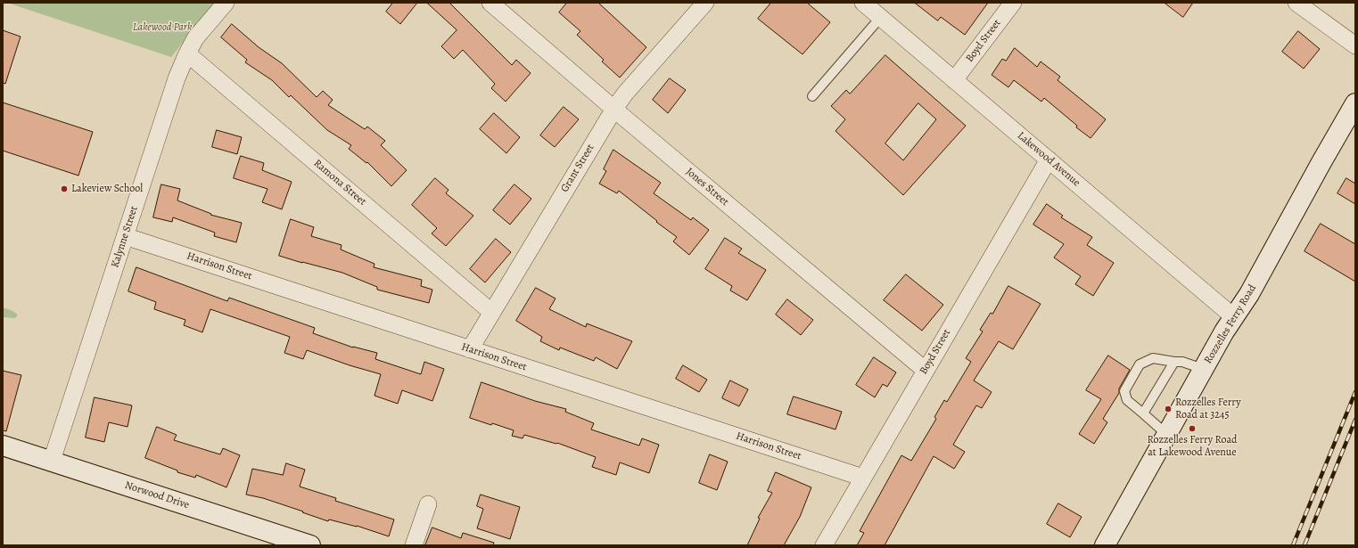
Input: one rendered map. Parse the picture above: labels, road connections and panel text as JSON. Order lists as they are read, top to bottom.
{
  "streets": {
    "street": [
      "Boyd Street",
      "Lakewood Avenue",
      "Grant Street",
      "Ramona Street",
      "Jones Street",
      "Kalynne Street",
      "Harrison Street",
      "Rozzelles Ferry Road",
      "Norwood Drive"
    ]
  },
  "crossings": [
    ["Boyd Street", "Lakewood Avenue"],
    ["Boyd Street", "Jones Street"],
    ["Boyd Street", "Harrison Street"],
    ["Lakewood Avenue", "Rozzelles Ferry Road"],
    ["Grant Street", "Ramona Street"],
    ["Grant Street", "Jones Street"],
    ["Grant Street", "Harrison Street"],
    ["Ramona Street", "Kalynne Street"],
    ["Kalynne Street", "Harrison Street"],
    ["Kalynne Street", "Norwood Drive"]
  ],
  "parks": ["Lakewood Park"],
  "places": ["Lakeview School", "Rozzelles Ferry Road at 3245", "Rozzelles Ferry Road at Lakewood Avenue"]
}
